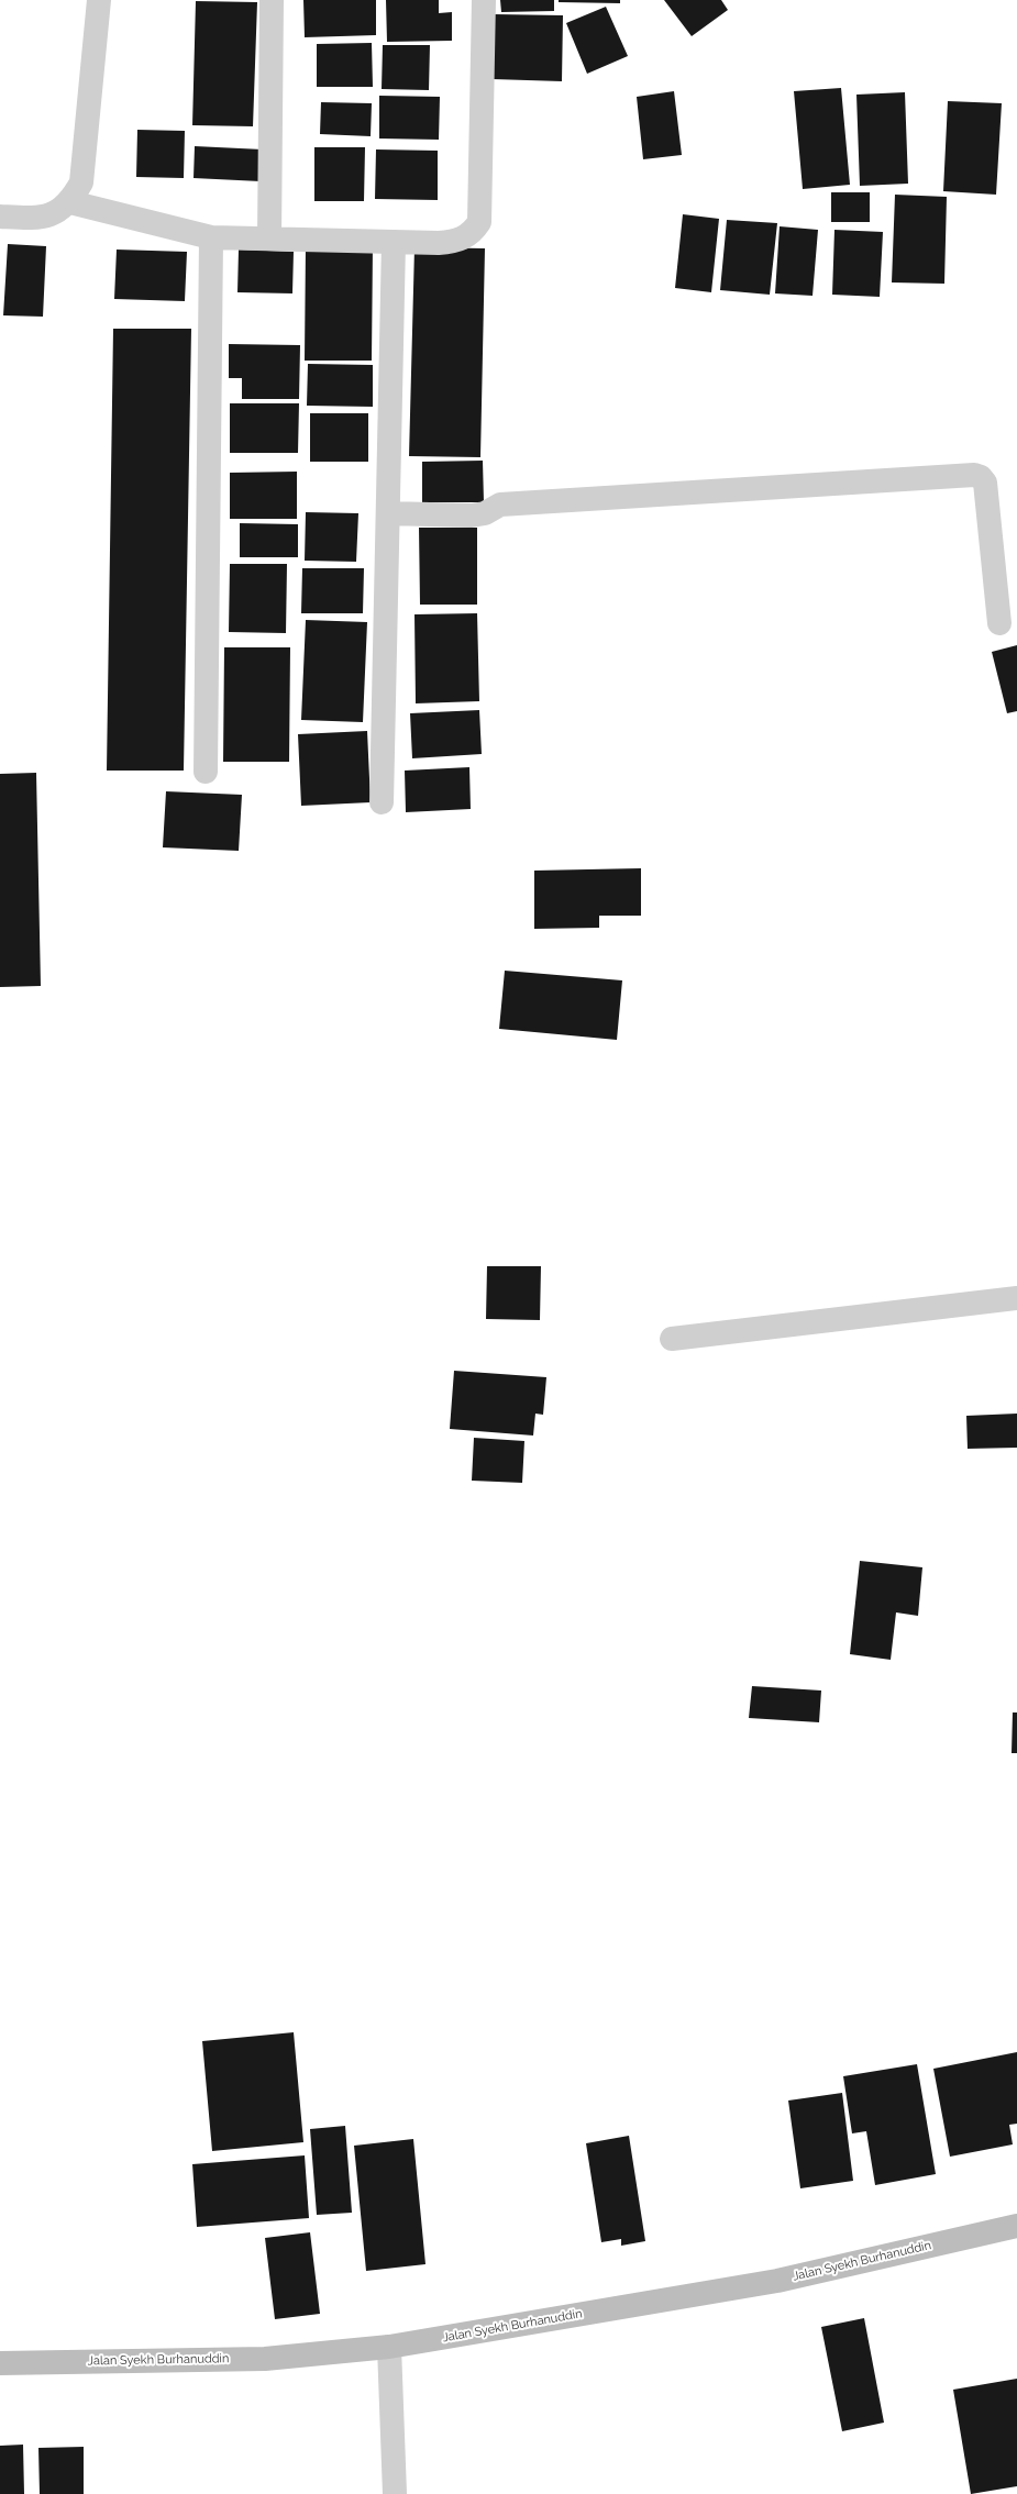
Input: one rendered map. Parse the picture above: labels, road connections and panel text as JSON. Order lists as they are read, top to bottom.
{
  "streets": {
    "main road": ["Jalan Syekh Burhanuddin"]
  }
}
